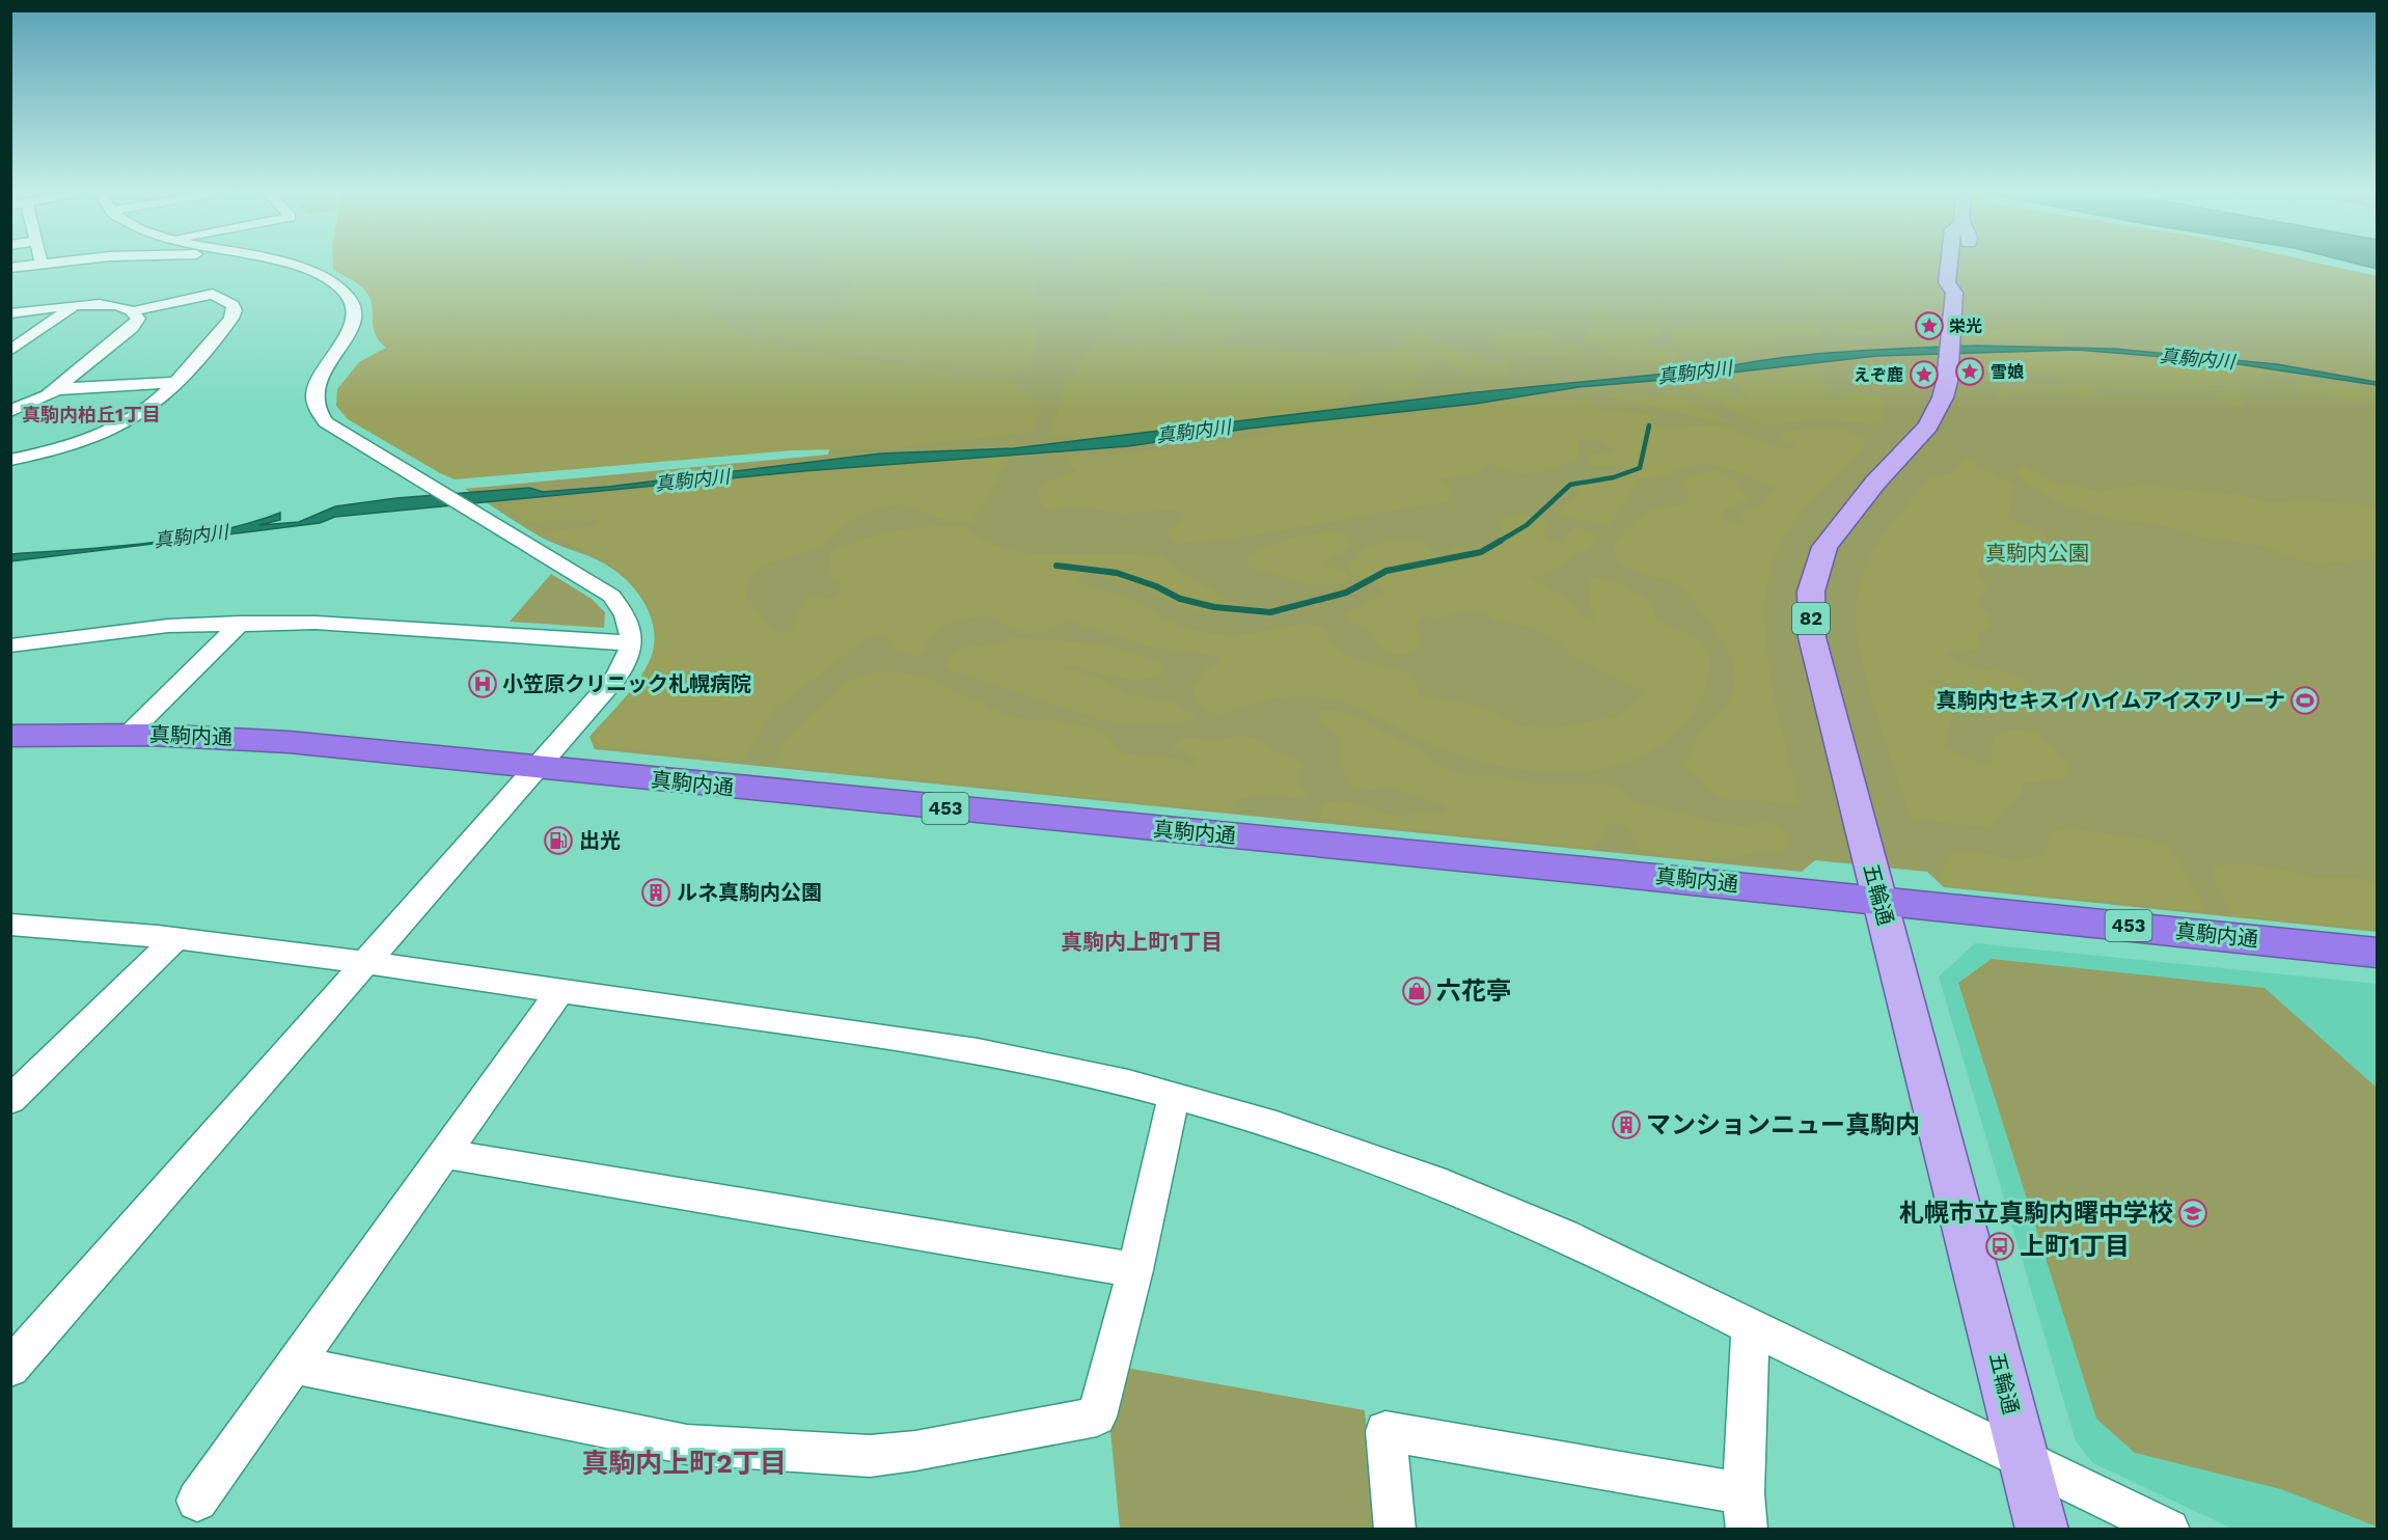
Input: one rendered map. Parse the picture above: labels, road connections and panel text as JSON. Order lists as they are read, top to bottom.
{
  "streets": {
    "highway": ["真駒内通", "453"],
    "main road": ["82", "五輪通"]
  },
  "crossings": [
    ["真駒内通", "五輪通"]
  ],
  "districts": ["真駒内柏丘1丁目", "真駒内上町1丁目", "真駒内上町2丁目"],
  "water": ["真駒内川"],
  "parks": ["真駒内公園"],
  "places": {
    "place": ["栄光", "雪娘", "えぞ鹿"],
    "hospital": ["小笠原クリニック札幌病院"],
    "sports": ["真駒内セキスイハイムアイスアリーナ"],
    "fuel station": ["出光"],
    "building": ["ルネ真駒内公園", "マンションニュー真駒内"],
    "shop": ["六花亭"],
    "school or university": ["札幌市立真駒内曙中学校"],
    "bus stop": ["上町1丁目"]
  }
}
